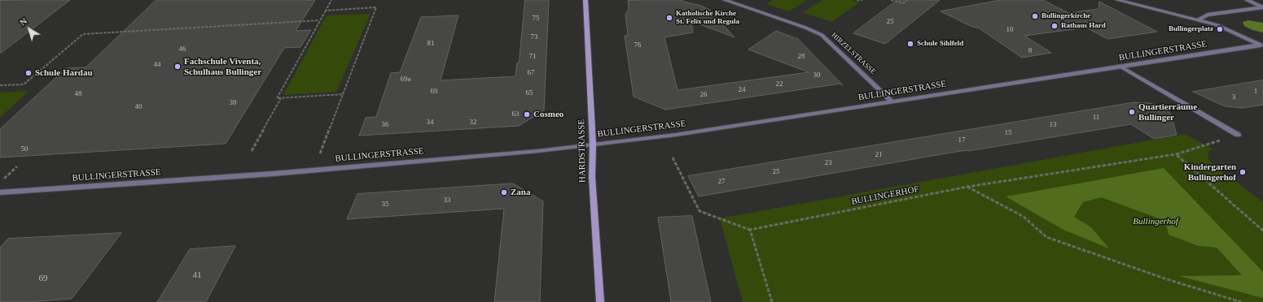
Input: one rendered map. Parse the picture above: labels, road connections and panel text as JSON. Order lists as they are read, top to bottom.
{
  "streets": {
    "main road": ["HARDSTRASSE"],
    "street": ["BULLINGERSTRASSE", "HIRZELSTRASSE"],
    "path": ["BULLINGERHOF"]
  },
  "crossings": [
    ["BULLINGERSTRASSE", "HIRZELSTRASSE"],
    ["BULLINGERSTRASSE", "HARDSTRASSE"]
  ],
  "parks": ["Bullingerhof"],
  "places": [
    "Bullingerkirche",
    "Katholische Kirche St. Felix und Regula",
    "Rathaus Hard",
    "Bullingerplatz",
    "Schule Sihlfeld",
    "Fachschule Viventa, Schulhaus Bullinger",
    "Schule Hardau",
    "Quartierräume Bullinger",
    "Cosmeo",
    "Kindergarten Bullingerhof",
    "Zana"
  ],
  "house_numbers": [
    "75",
    "25",
    "10",
    "73",
    "81",
    "76",
    "46",
    "8",
    "71",
    "28",
    "44",
    "67",
    "30",
    "69a",
    "22",
    "24",
    "69",
    "1",
    "65",
    "48",
    "26",
    "3",
    "38",
    "40",
    "63",
    "11",
    "34",
    "32",
    "36",
    "13",
    "15",
    "17",
    "50",
    "21",
    "23",
    "25",
    "27",
    "33",
    "35",
    "41",
    "69"
  ],
  "north": "top left"
}
